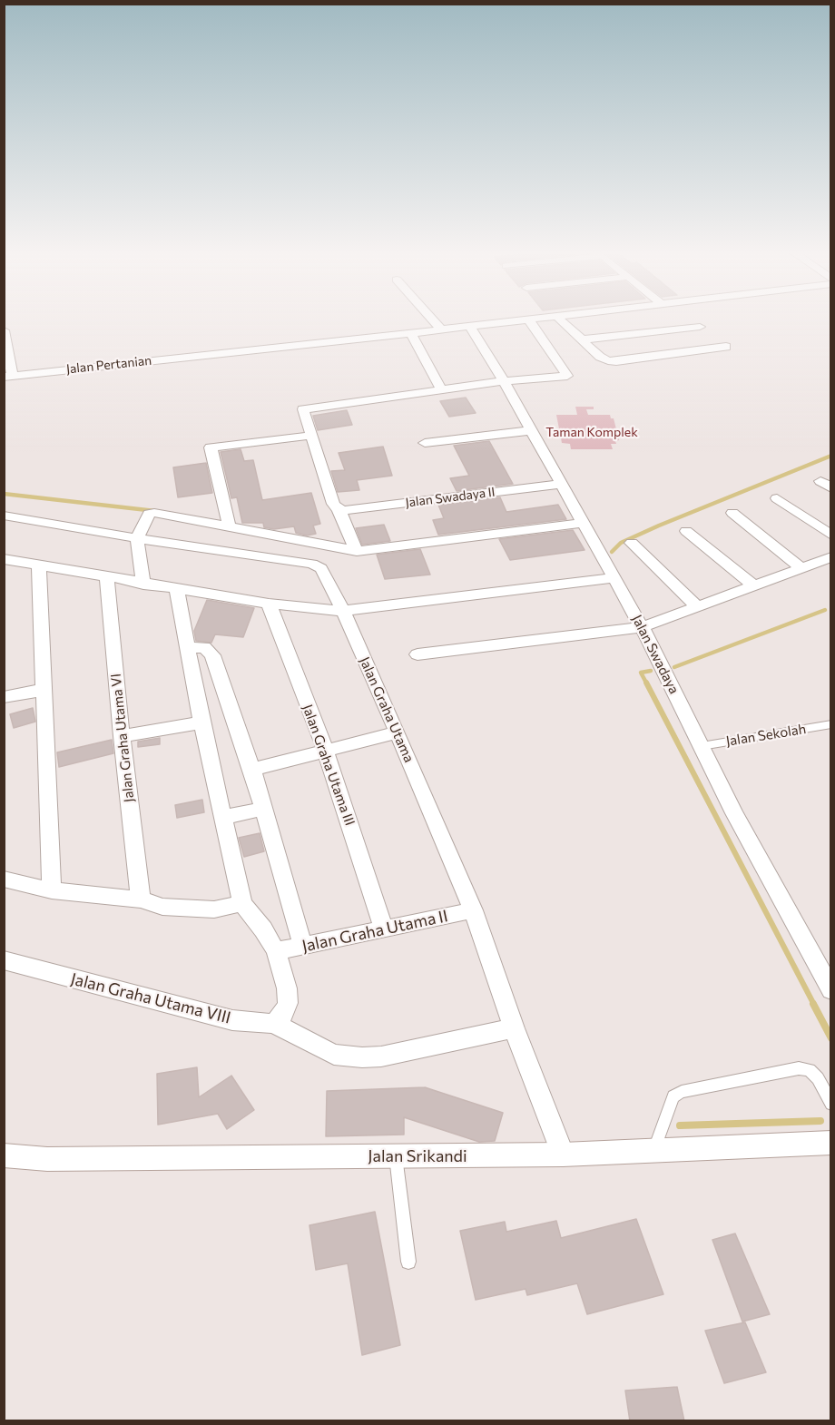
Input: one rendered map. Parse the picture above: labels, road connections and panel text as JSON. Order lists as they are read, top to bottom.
{
  "streets": {
    "street": [
      "Jalan Pertanian",
      "Jalan Swadaya II",
      "Jalan Swadaya",
      "Jalan Graha Utama",
      "Jalan Graha Utama VI",
      "Jalan Graha Utama III",
      "Jalan Graha Utama II",
      "Jalan Graha Utama VIII",
      "Jalan Srikandi"
    ],
    "lane": ["Jalan Sekolah"]
  },
  "crossings": [
    ["Jalan Pertanian", "Jalan Swadaya"],
    ["Jalan Swadaya II", "Jalan Swadaya"],
    ["Jalan Swadaya", "Jalan Sekolah"],
    ["Jalan Graha Utama", "Jalan Graha Utama II"],
    ["Jalan Graha Utama", "Jalan Srikandi"],
    ["Jalan Graha Utama III", "Jalan Graha Utama II"]
  ],
  "parks": ["Taman Komplek"]
}
